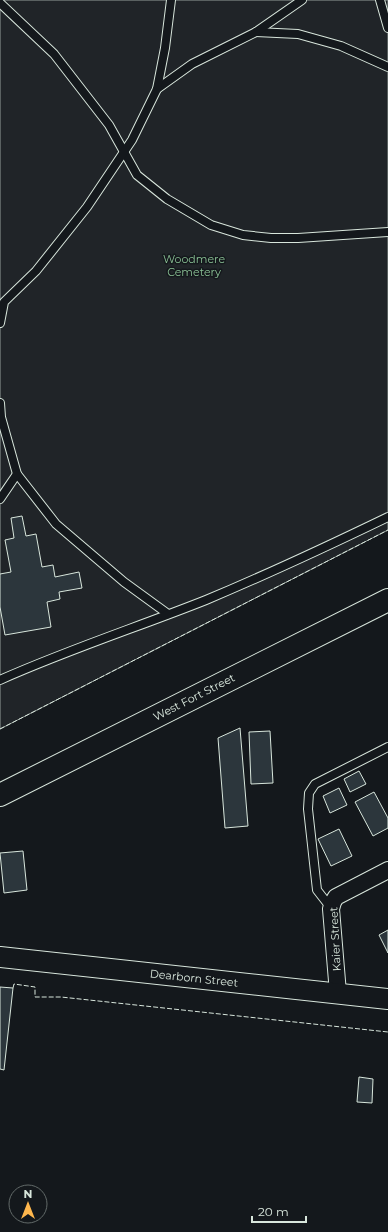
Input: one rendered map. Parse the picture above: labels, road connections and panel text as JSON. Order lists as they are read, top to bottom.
{
  "streets": {
    "main road": ["West Fort Street"],
    "street": ["Kaier Street", "Dearborn Street"]
  },
  "crossings": [
    ["Kaier Street", "Dearborn Street"]
  ],
  "parks": ["Woodmere Cemetery"],
  "scale_bar": "20 m",
  "north": "top"
}
